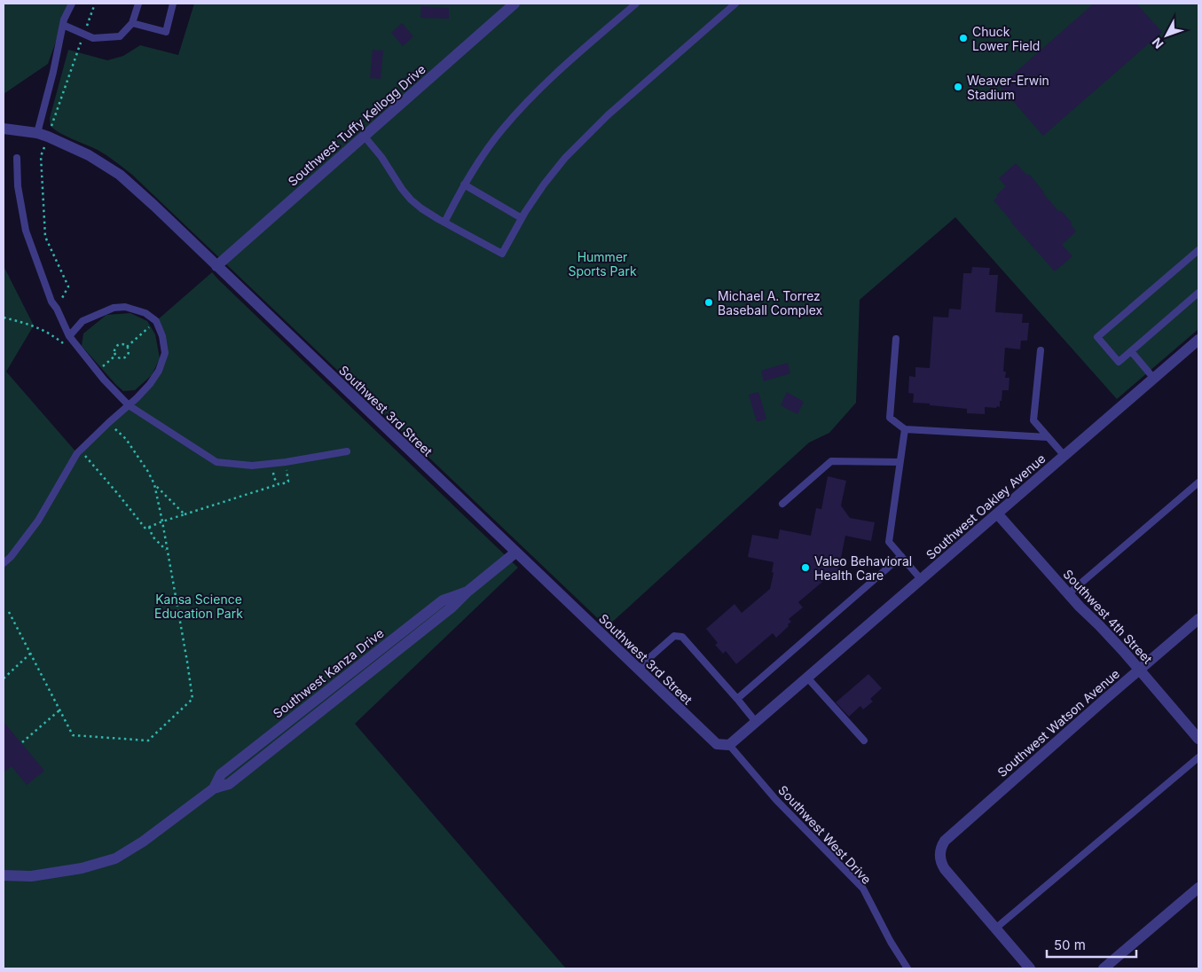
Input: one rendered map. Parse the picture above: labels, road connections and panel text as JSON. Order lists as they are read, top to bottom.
{
  "streets": {
    "street": [
      "Southwest Tuffy Kellogg Drive",
      "Southwest 3rd Street",
      "Southwest Oakley Avenue",
      "Southwest 4th Street",
      "Southwest Kanza Drive",
      "Southwest Watson Avenue"
    ],
    "lane": ["Southwest West Drive"]
  },
  "crossings": [
    ["Southwest Tuffy Kellogg Drive", "Southwest 3rd Street"],
    ["Southwest 3rd Street", "Southwest Oakley Avenue"],
    ["Southwest 3rd Street", "Southwest Kanza Drive"],
    ["Southwest 3rd Street", "Southwest West Drive"],
    ["Southwest Oakley Avenue", "Southwest 4th Street"],
    ["Southwest Oakley Avenue", "Southwest West Drive"],
    ["Southwest 4th Street", "Southwest Watson Avenue"]
  ],
  "parks": ["Hummer Sports Park", "Kansa Science Education Park"],
  "places": [
    "Chuck Lower Field",
    "Weaver-Erwin Stadium",
    "Michael A. Torrez Baseball Complex",
    "Valeo Behavioral Health Care"
  ],
  "scale_bar": "50 m",
  "north": "bottom left"
}
